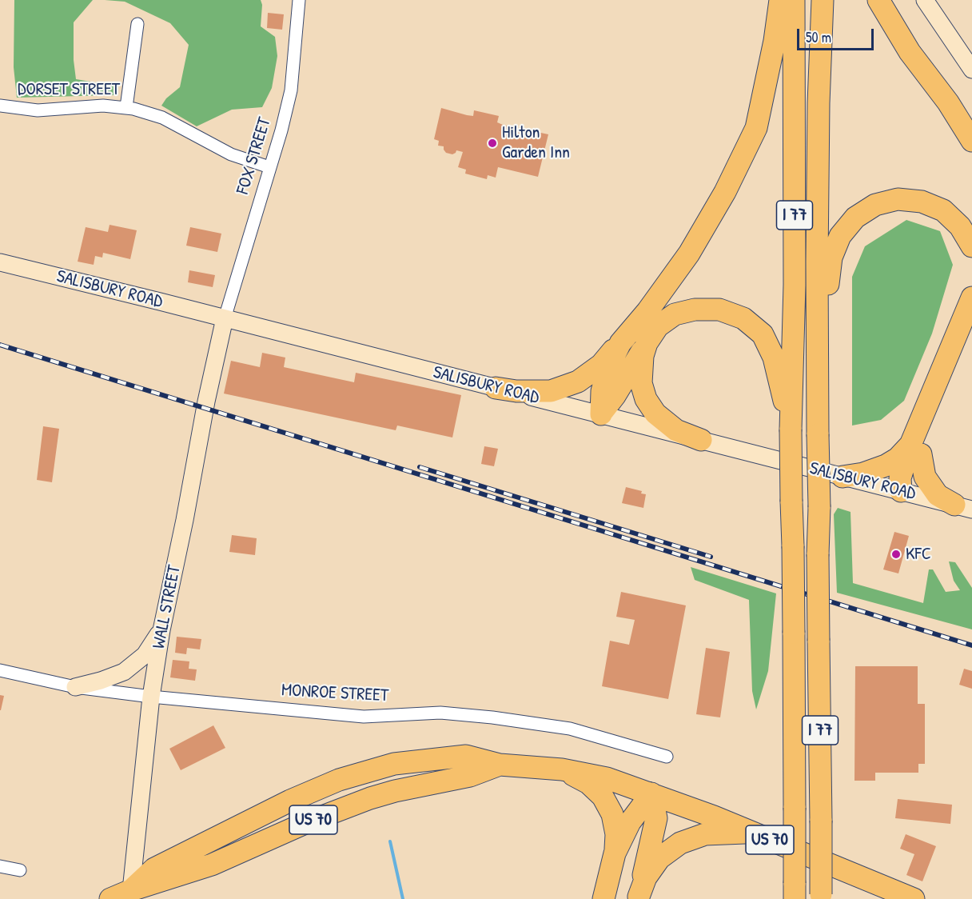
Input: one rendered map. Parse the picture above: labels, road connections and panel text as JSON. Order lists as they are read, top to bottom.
{
  "streets": {
    "highway": ["I 77", "US 70"],
    "street": [
      "DORSET STREET",
      "FOX STREET",
      "SALISBURY ROAD",
      "WALL STREET",
      "MONROE STREET"
    ]
  },
  "crossings": [
    ["DORSET STREET", "FOX STREET"],
    ["FOX STREET", "SALISBURY ROAD"],
    ["FOX STREET", "WALL STREET"],
    ["SALISBURY ROAD", "WALL STREET"],
    ["WALL STREET", "MONROE STREET"],
    ["WALL STREET", "US 70"]
  ],
  "places": ["Hilton Garden Inn", "KFC"],
  "scale_bar": "50 m"
}
